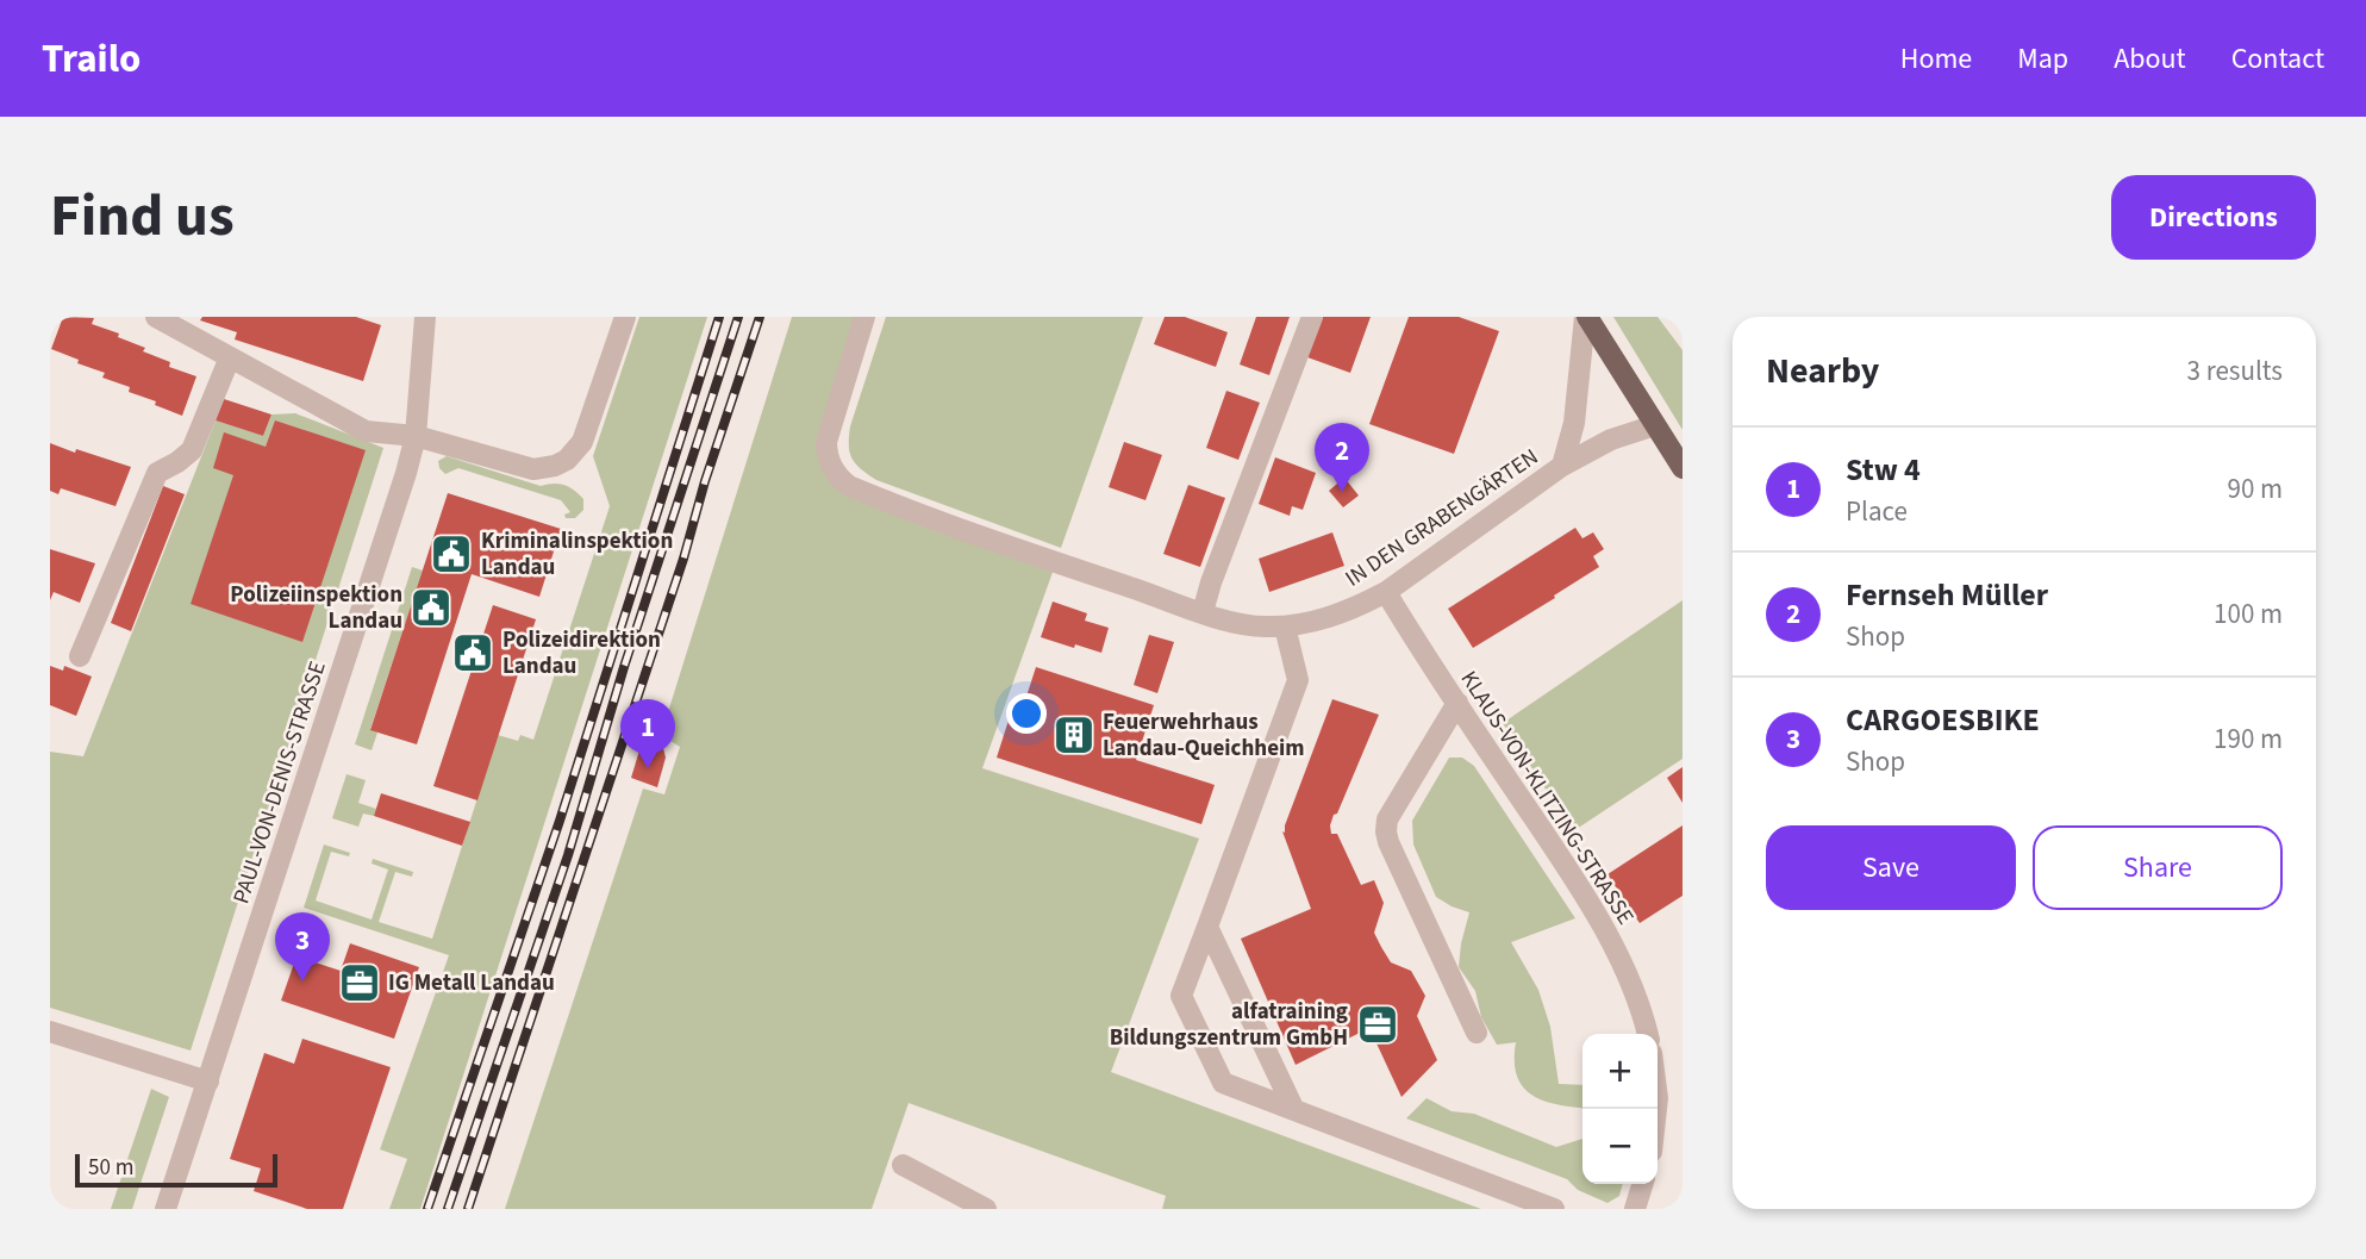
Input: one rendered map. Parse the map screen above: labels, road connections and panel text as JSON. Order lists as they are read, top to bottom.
{
  "streets": {
    "street": ["IN DEN GRABENGÄRTEN", "PAUL-VON-DENIS-STRASSE", "KLAUS-VON-KLITZING-STRASSE"]
  },
  "crossings": [
    ["IN DEN GRABENGÄRTEN", "KLAUS-VON-KLITZING-STRASSE"]
  ],
  "places": {
    "public building": ["Kriminalinspektion Landau", "Polizeiinspektion Landau", "Polizeidirektion Landau"],
    "building": ["Feuerwehrhaus Landau-Queichheim"],
    "office": ["IG Metall Landau", "alfatraining Bildungszentrum GmbH"]
  },
  "scale_bar": "50 m",
  "page": {
    "header": "Trailo",
    "nav": [
      "Home",
      "Map",
      "About",
      "Contact"
    ],
    "title": "Find us",
    "buttons": [
      "Directions",
      ["Save", "Share"]
    ],
    "heading": ["Nearby", "3 results"],
    "pins": ["2", "1", "3"],
    "list": [
      {
        "mark": "1",
        "name": "Stw 4",
        "note": "Place",
        "value": "90 m"
      },
      {
        "mark": "2",
        "name": "Fernseh Müller",
        "note": "Shop",
        "value": "100 m"
      },
      {
        "mark": "3",
        "name": "CARGOESBIKE",
        "note": "Shop",
        "value": "190 m"
      }
    ],
    "map_buttons": ["+", "−"],
    "scale": "50 m"
  }
}
